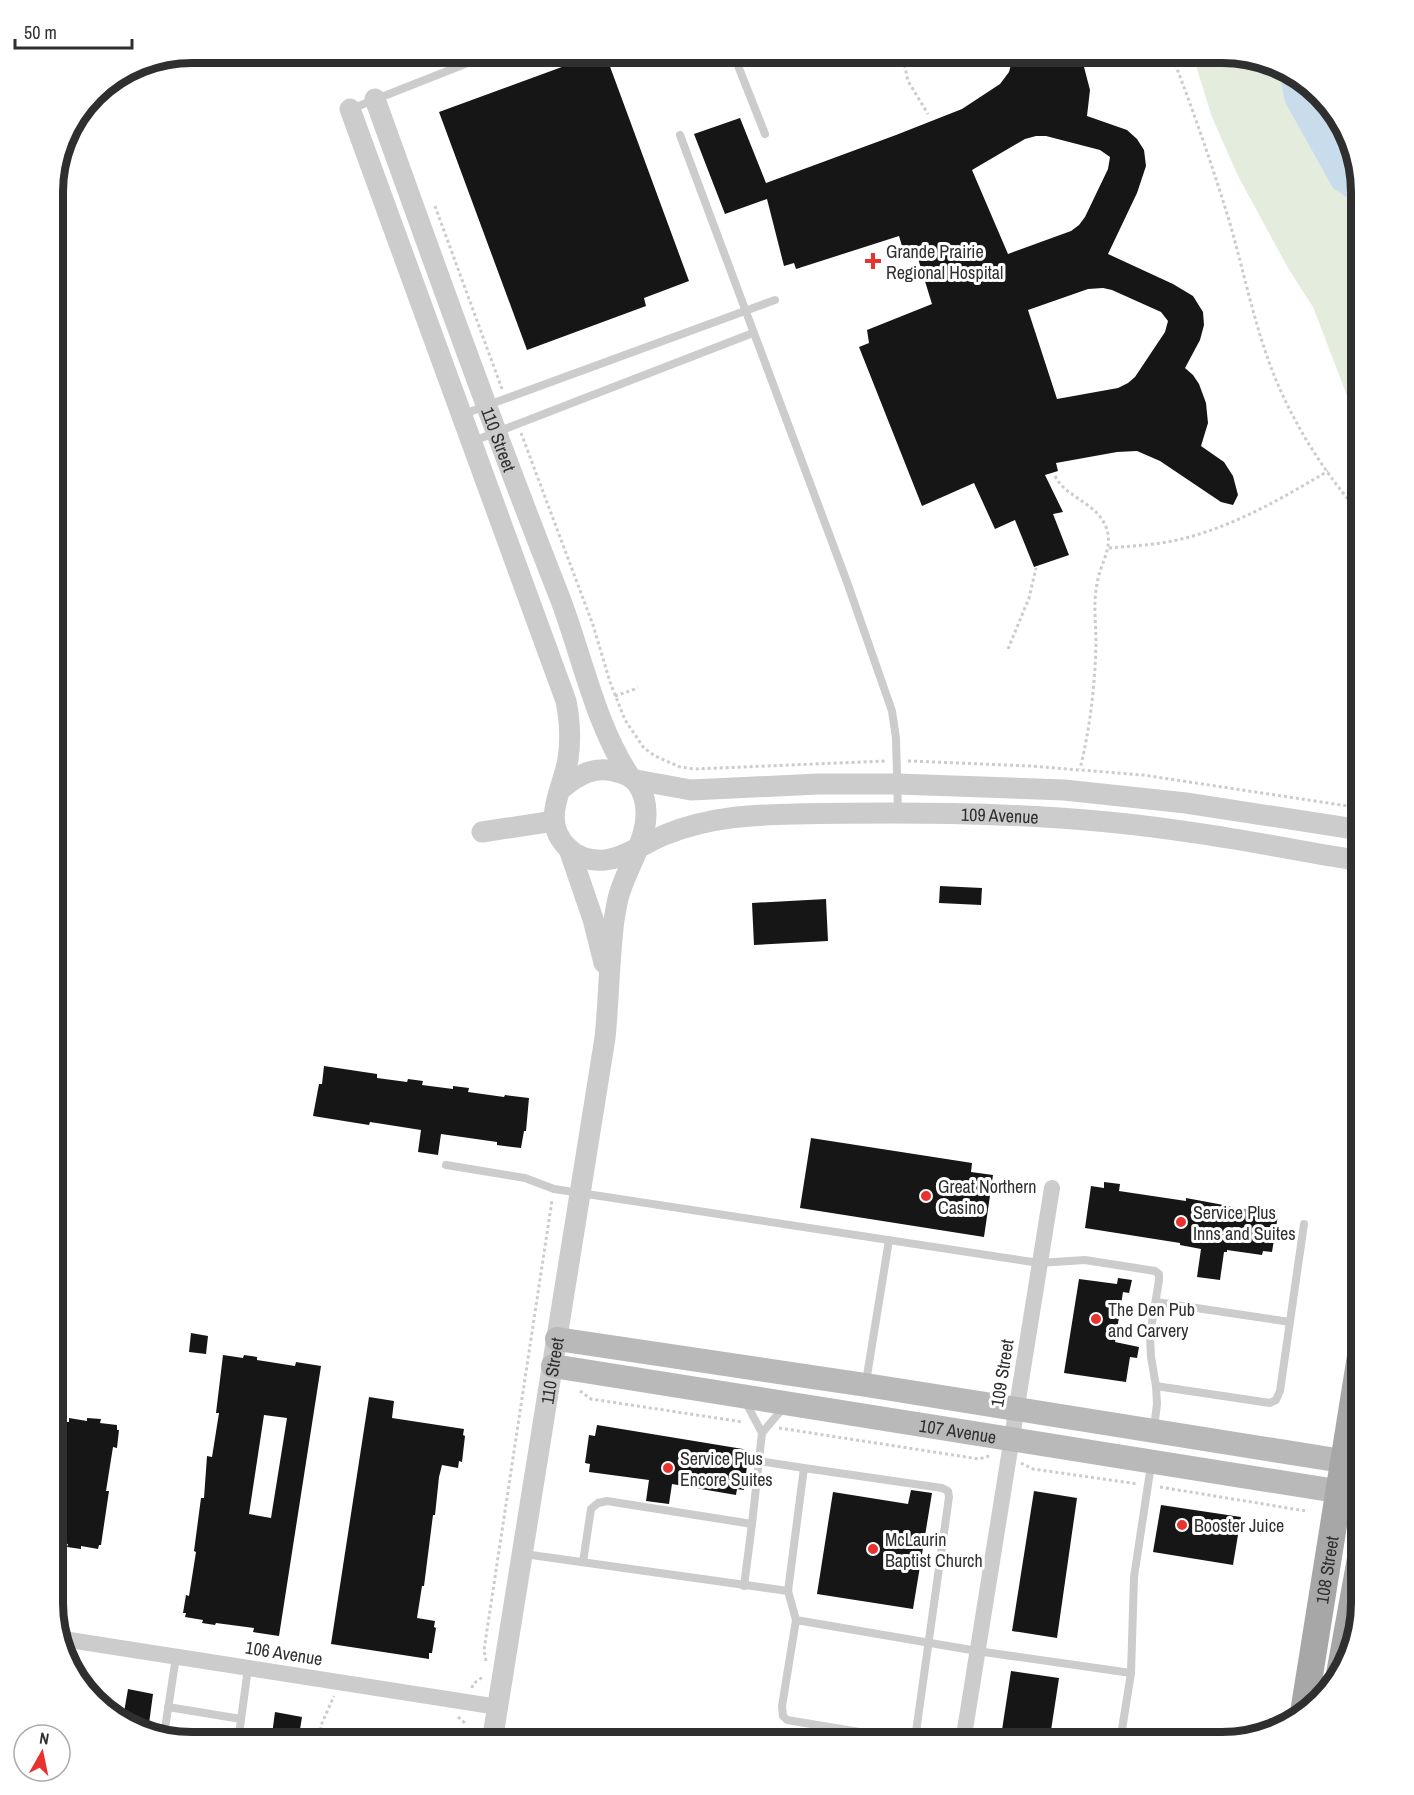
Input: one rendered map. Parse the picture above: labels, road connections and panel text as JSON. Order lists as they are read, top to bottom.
{
  "streets": {
    "main road": ["107 Avenue", "108 Street"],
    "street": [
      "110 Street",
      "109 Avenue",
      "109 Street",
      "106 Avenue"
    ]
  },
  "crossings": [
    ["110 Street", "109 Avenue"],
    ["110 Street", "107 Avenue"],
    ["110 Street", "106 Avenue"],
    ["109 Street", "107 Avenue"],
    ["107 Avenue", "108 Street"]
  ],
  "places": {
    "health": ["Grande Prairie Regional Hospital"],
    "other": [
      "Great Northern Casino",
      "Service Plus Inns and Suites",
      "The Den Pub and Carvery",
      "Service Plus Encore Suites",
      "Booster Juice",
      "McLaurin Baptist Church"
    ]
  },
  "scale_bar": "50 m",
  "north": "top"
}
